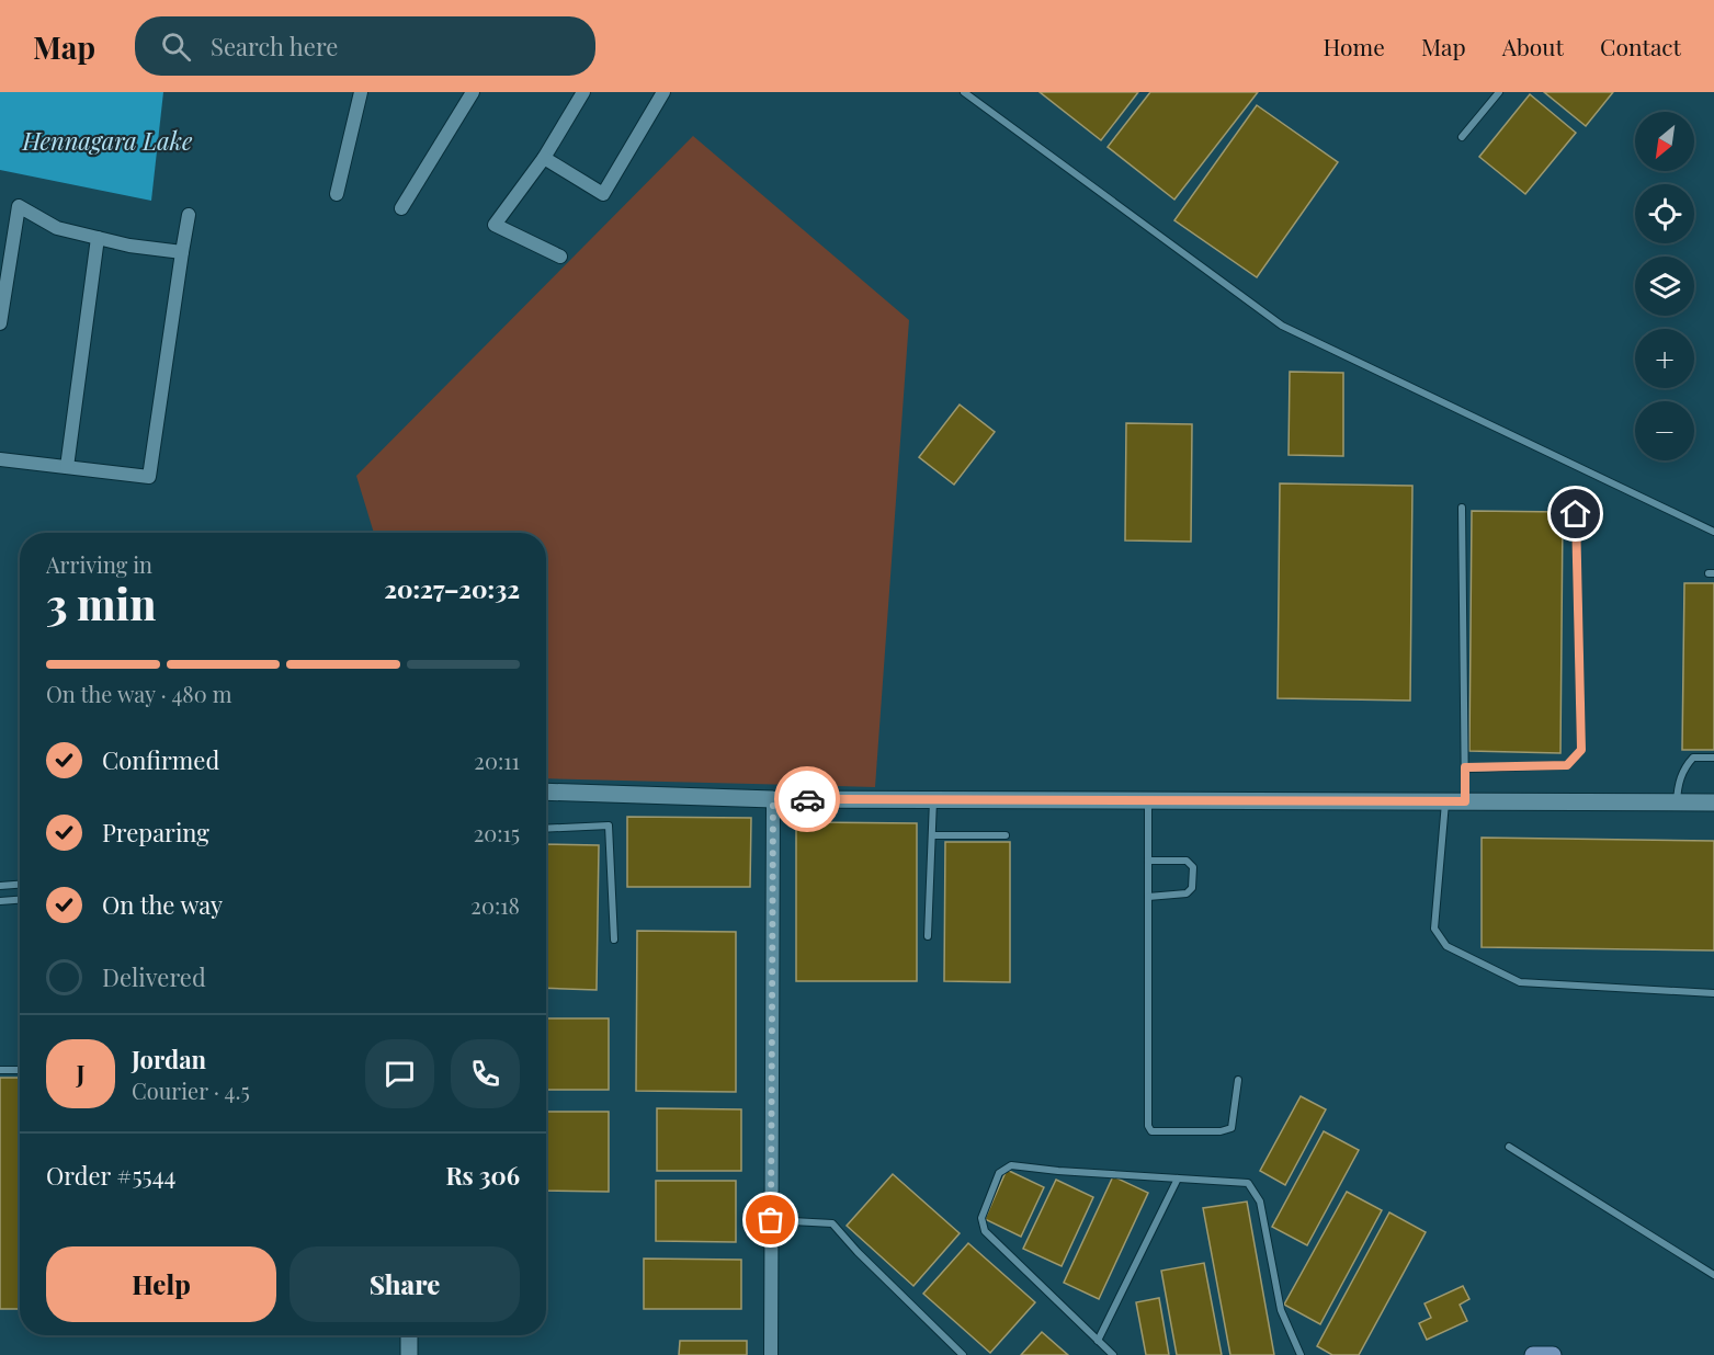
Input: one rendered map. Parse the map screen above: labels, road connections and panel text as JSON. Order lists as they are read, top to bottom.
{
  "water": ["Hennagara Lake"],
  "north": "bottom left",
  "page": {
    "header": "Map",
    "search": "Search here",
    "nav": [
      "Home",
      "Map",
      "About",
      "Contact"
    ],
    "map_buttons": ["+", "−"],
    "heading": ["3 min", "Arriving in", "20:27–20:32"],
    "panel": [
      "Jordan",
      "Courier · 4.5",
      "Order #5544",
      "Rs 306"
    ],
    "bar": "On the way · 480 m",
    "list": [
      ["Confirmed", "20:11"],
      ["Preparing", "20:15"],
      ["On the way", "20:18"],
      "Delivered"
    ],
    "round": "J",
    "buttons": ["Help", "Share"]
  }
}
